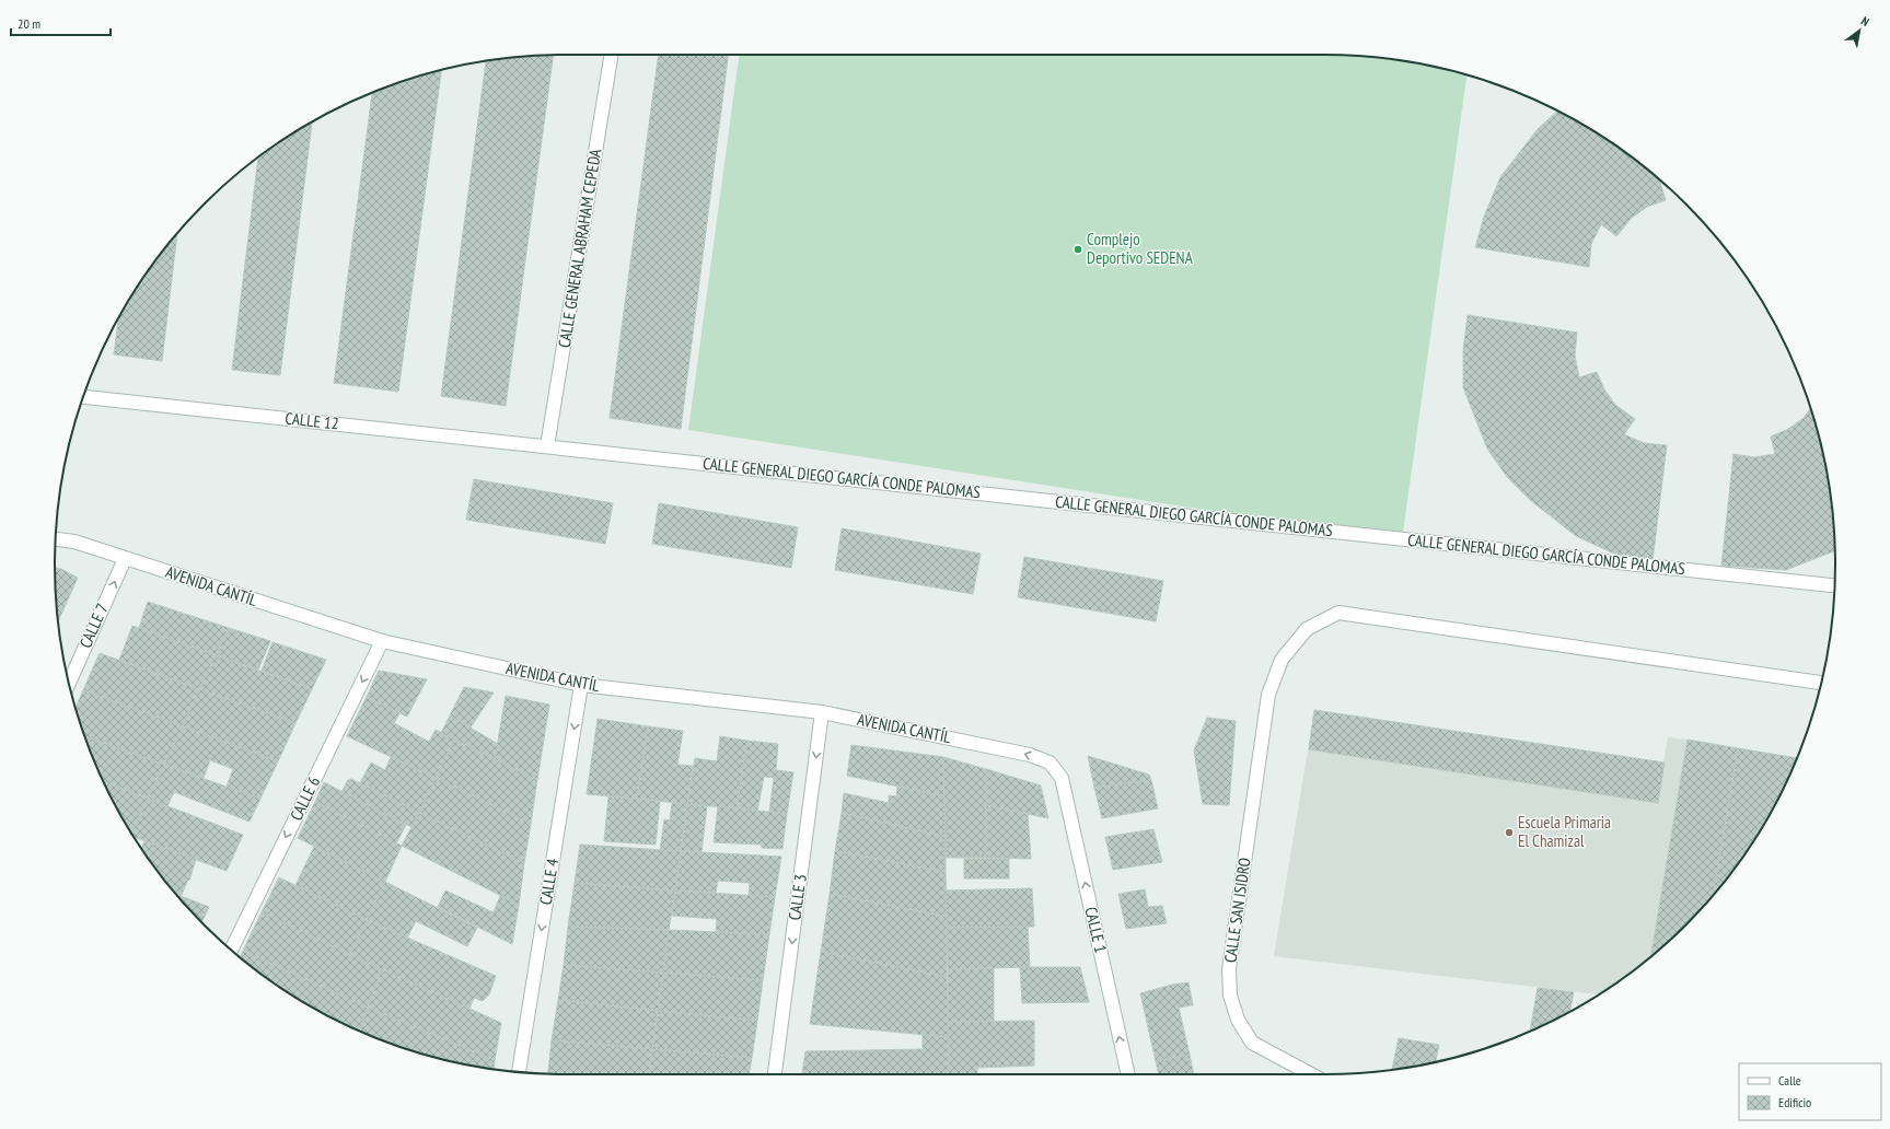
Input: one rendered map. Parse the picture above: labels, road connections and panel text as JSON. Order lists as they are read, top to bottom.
{
  "streets": {
    "street": [
      "CALLE GENERAL ABRAHAM CEPEDA",
      "CALLE 12",
      "CALLE GENERAL DIEGO GARCÍA CONDE PALOMAS",
      "AVENIDA CANTÍL",
      "CALLE 7",
      "CALLE 6",
      "CALLE 4",
      "CALLE 3",
      "CALLE SAN ISIDRO",
      "CALLE 1"
    ]
  },
  "crossings": [
    ["CALLE GENERAL ABRAHAM CEPEDA", "CALLE 12"],
    ["CALLE GENERAL ABRAHAM CEPEDA", "CALLE GENERAL DIEGO GARCÍA CONDE PALOMAS"],
    ["CALLE 12", "CALLE GENERAL DIEGO GARCÍA CONDE PALOMAS"],
    ["AVENIDA CANTÍL", "CALLE 7"],
    ["AVENIDA CANTÍL", "CALLE 6"],
    ["AVENIDA CANTÍL", "CALLE 4"],
    ["AVENIDA CANTÍL", "CALLE 3"],
    ["AVENIDA CANTÍL", "CALLE 1"]
  ],
  "one_way": [
    "CALLE 7",
    "CALLE 6",
    "CALLE 4",
    "CALLE 3",
    "CALLE 1"
  ],
  "places": ["Complejo Deportivo SEDENA", "Escuela Primaria El Chamizal"],
  "legend": ["Calle", "Edificio"],
  "scale_bar": "20 m",
  "north": "top right"
}
